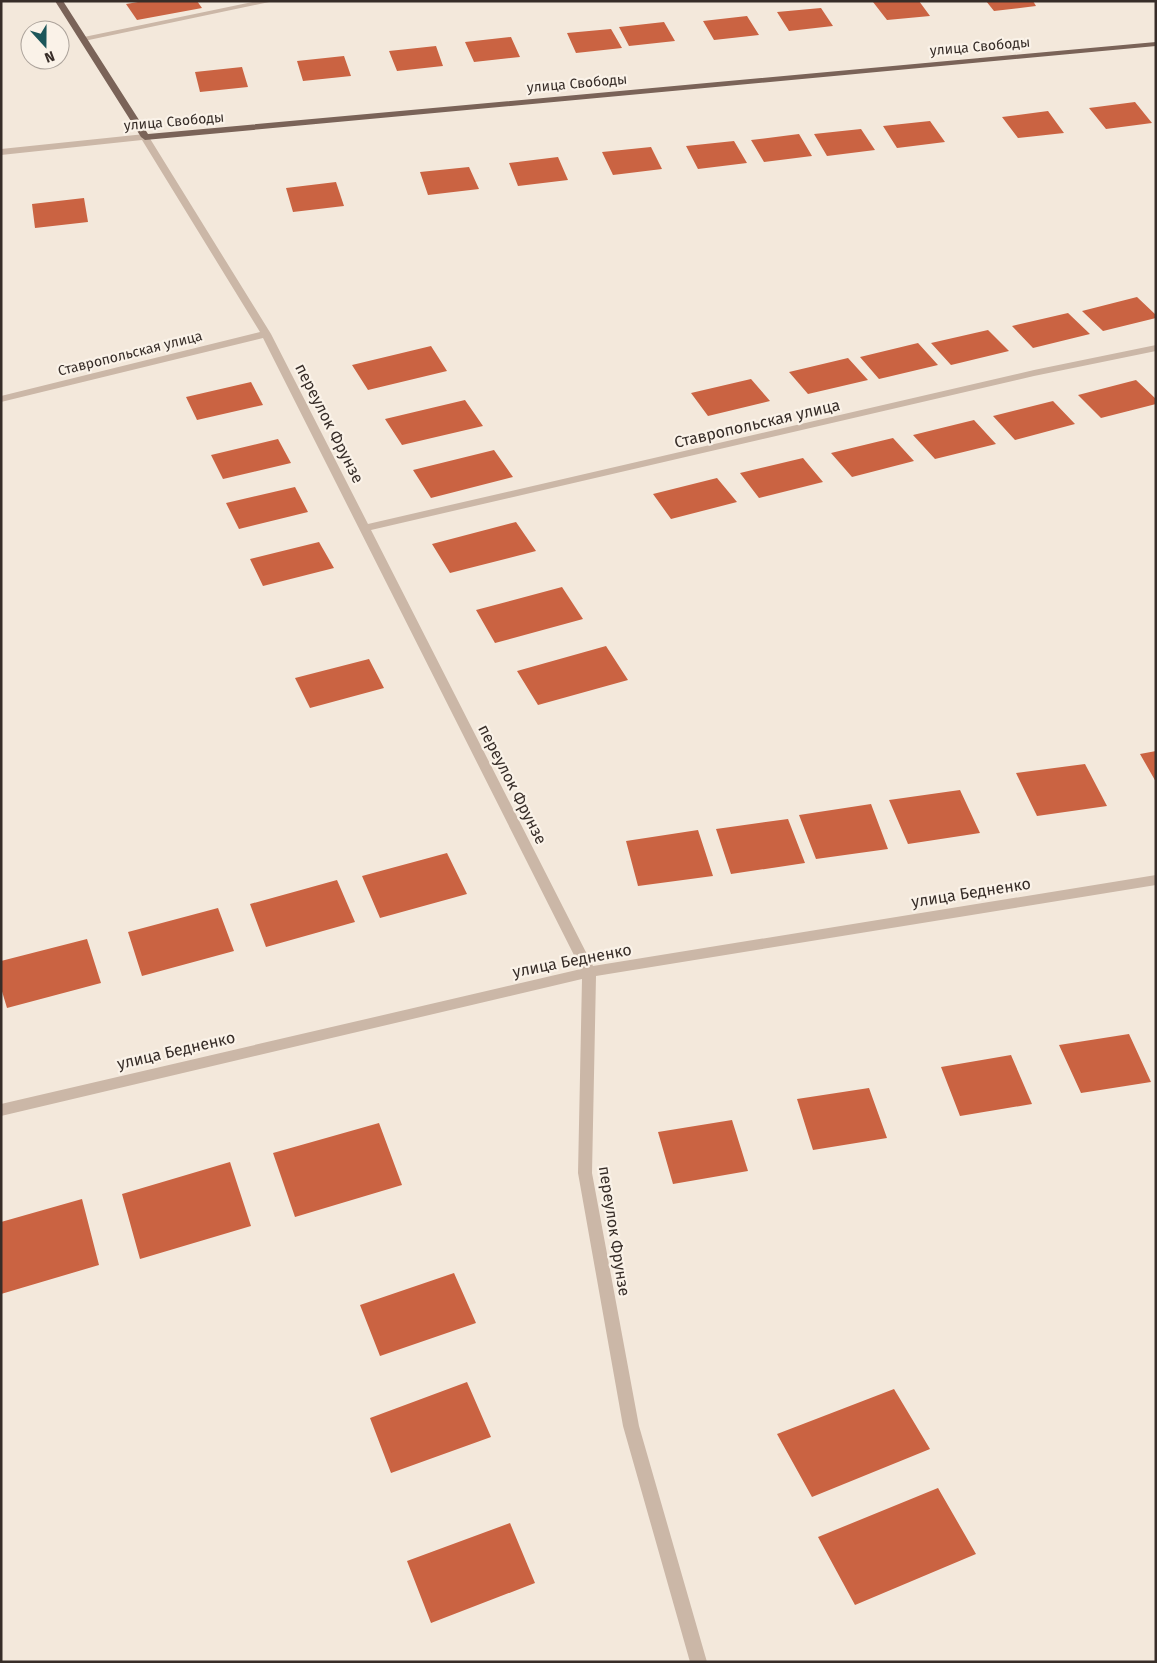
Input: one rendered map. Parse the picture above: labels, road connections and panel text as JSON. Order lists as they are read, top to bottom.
{
  "streets": {
    "main road": ["улица Свободы", "переулок Фрунзе"],
    "street": ["Ставропольская улица", "улица Бедненко"]
  },
  "crossings": [
    ["улица Свободы", "переулок Фрунзе"],
    ["Ставропольская улица", "переулок Фрунзе"],
    ["переулок Фрунзе", "улица Бедненко"]
  ],
  "north": "bottom"
}
